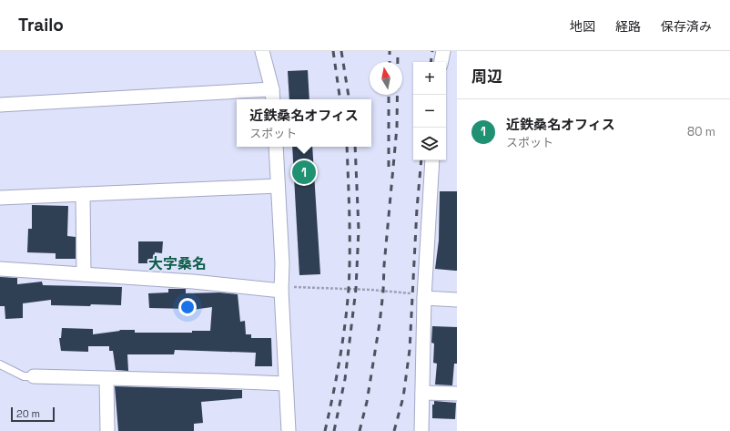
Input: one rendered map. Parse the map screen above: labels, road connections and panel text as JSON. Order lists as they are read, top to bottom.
{
  "districts": ["大字桑名"],
  "scale_bar": "20 m",
  "north": "top",
  "page": {
    "header": "Trailo",
    "nav": ["地図", "経路", "保存済み"],
    "heading": "周辺",
    "map_buttons": ["+", "−"],
    "list": [
      {
        "mark": "1",
        "name": "近鉄桑名オフィス",
        "note": "スポット",
        "value": "80 m"
      }
    ],
    "popup": ["近鉄桑名オフィス", "スポット"],
    "pins": "1",
    "scale": "20 m"
  }
}
